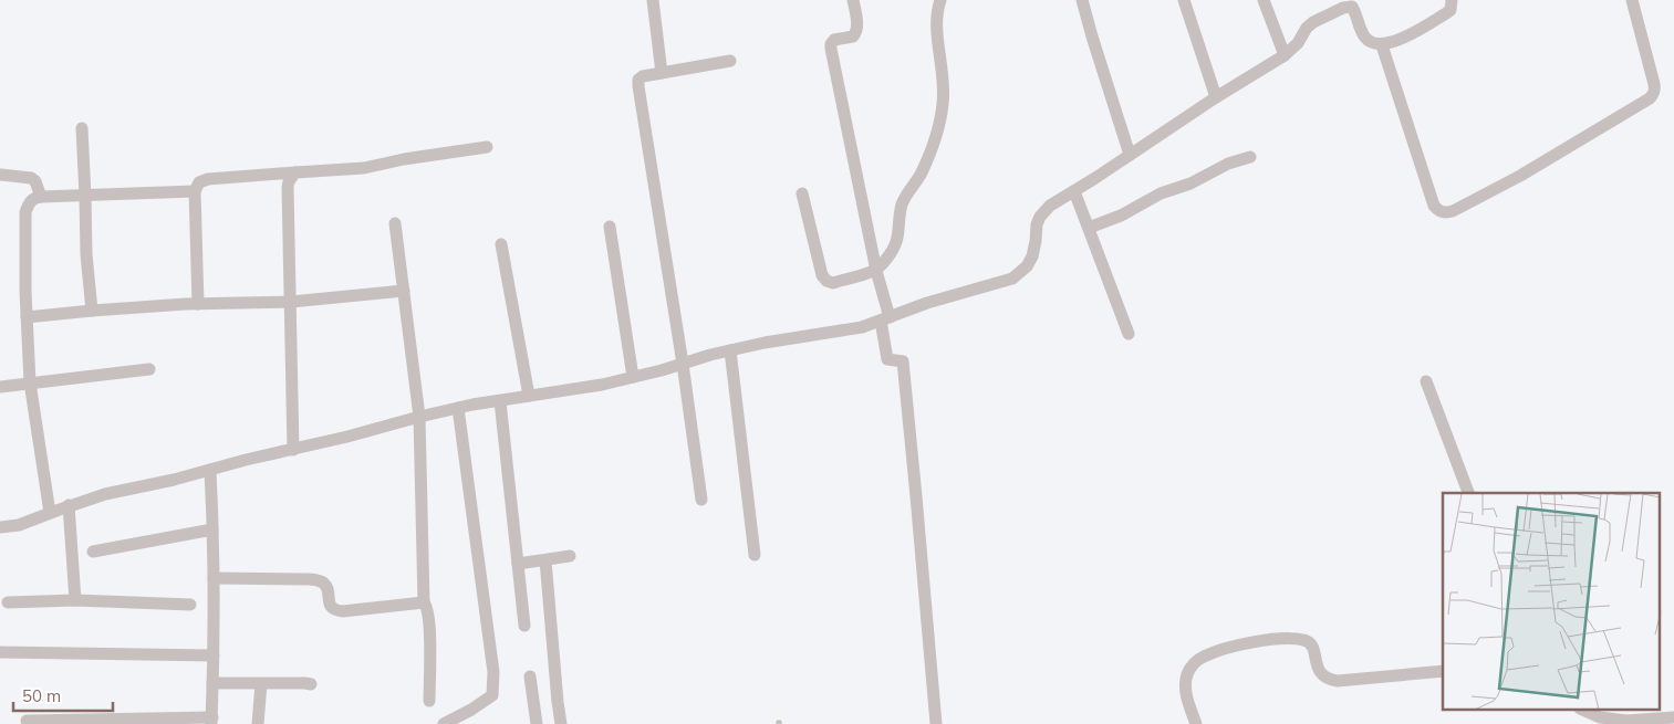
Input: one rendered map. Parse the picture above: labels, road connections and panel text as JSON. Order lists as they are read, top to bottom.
{
  "scale_bar": "50 m"
}
